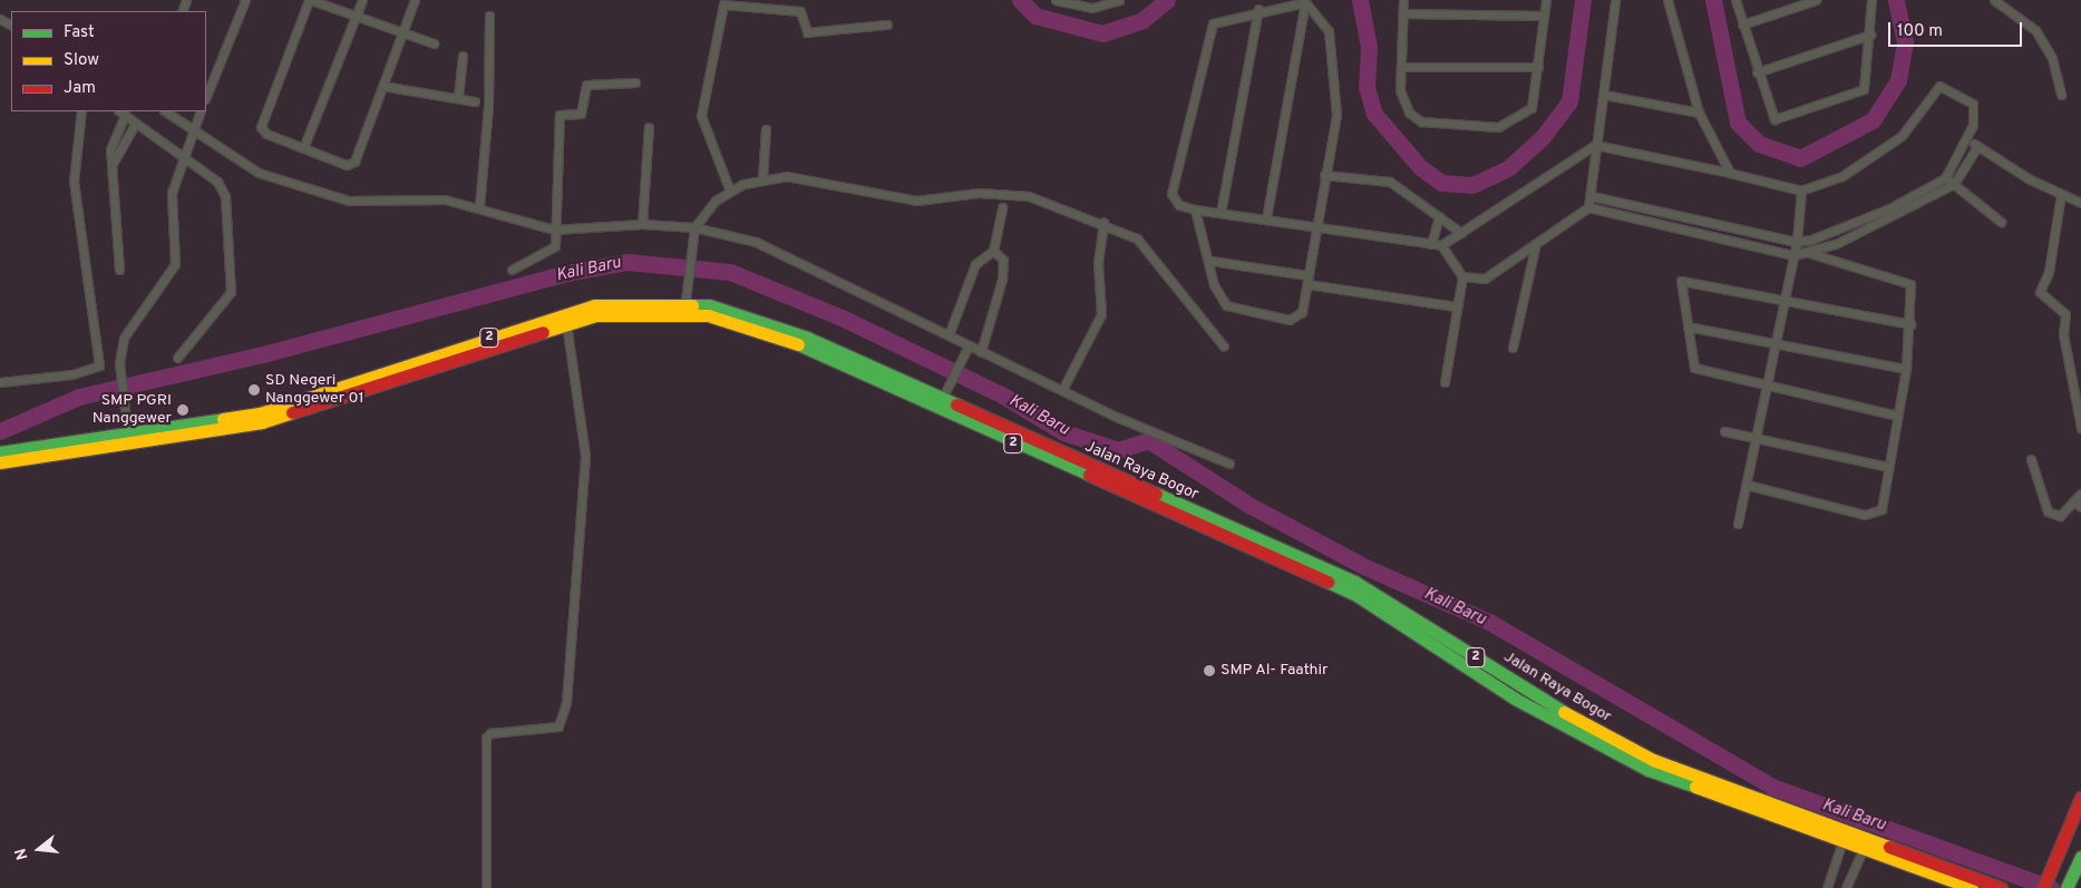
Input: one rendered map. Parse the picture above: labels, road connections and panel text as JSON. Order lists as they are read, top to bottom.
{
  "streets": {
    "main road": ["2", "Jalan Raya Bogor"]
  },
  "water": ["Kali Baru"],
  "places": ["SD Negeri Nanggewer 01", "SMP PGRI Nanggewer", "SMP Al- Faathir"],
  "legend": ["Fast", "Slow", "Jam"],
  "scale_bar": "100 m",
  "north": "left"
}
